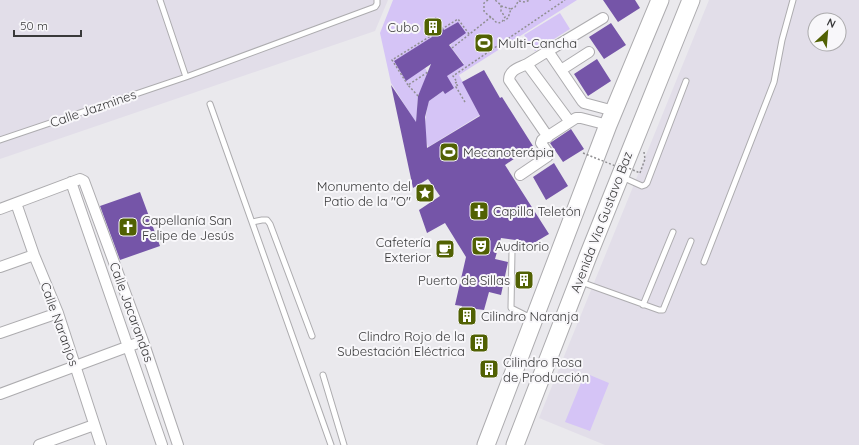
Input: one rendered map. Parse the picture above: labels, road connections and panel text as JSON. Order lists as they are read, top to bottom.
{
  "streets": {
    "main road": ["Avenida Via Gustavo Baz"],
    "street": ["Calle Jacarandas", "Calle Naranjos"],
    "lane": ["Calle Jazmines"]
  },
  "places": {
    "building": [
      "Cubo",
      "Puerto de Sillas",
      "Cilindro Naranja",
      "Clindro Rojo de la Subestación Eléctrica",
      "Cilindro Rosa de Producción"
    ],
    "sports": ["Multi-Cancha", "Mecanoterápia"],
    "place": ["Monumento del Patio de la \"O\""],
    "church": ["Capilla Teletón", "Capellanía San Felipe de Jesús"],
    "theatre": ["Auditorio"],
    "cafe": ["Cafetería Exterior"]
  },
  "scale_bar": "50 m",
  "north": "top right"
}
